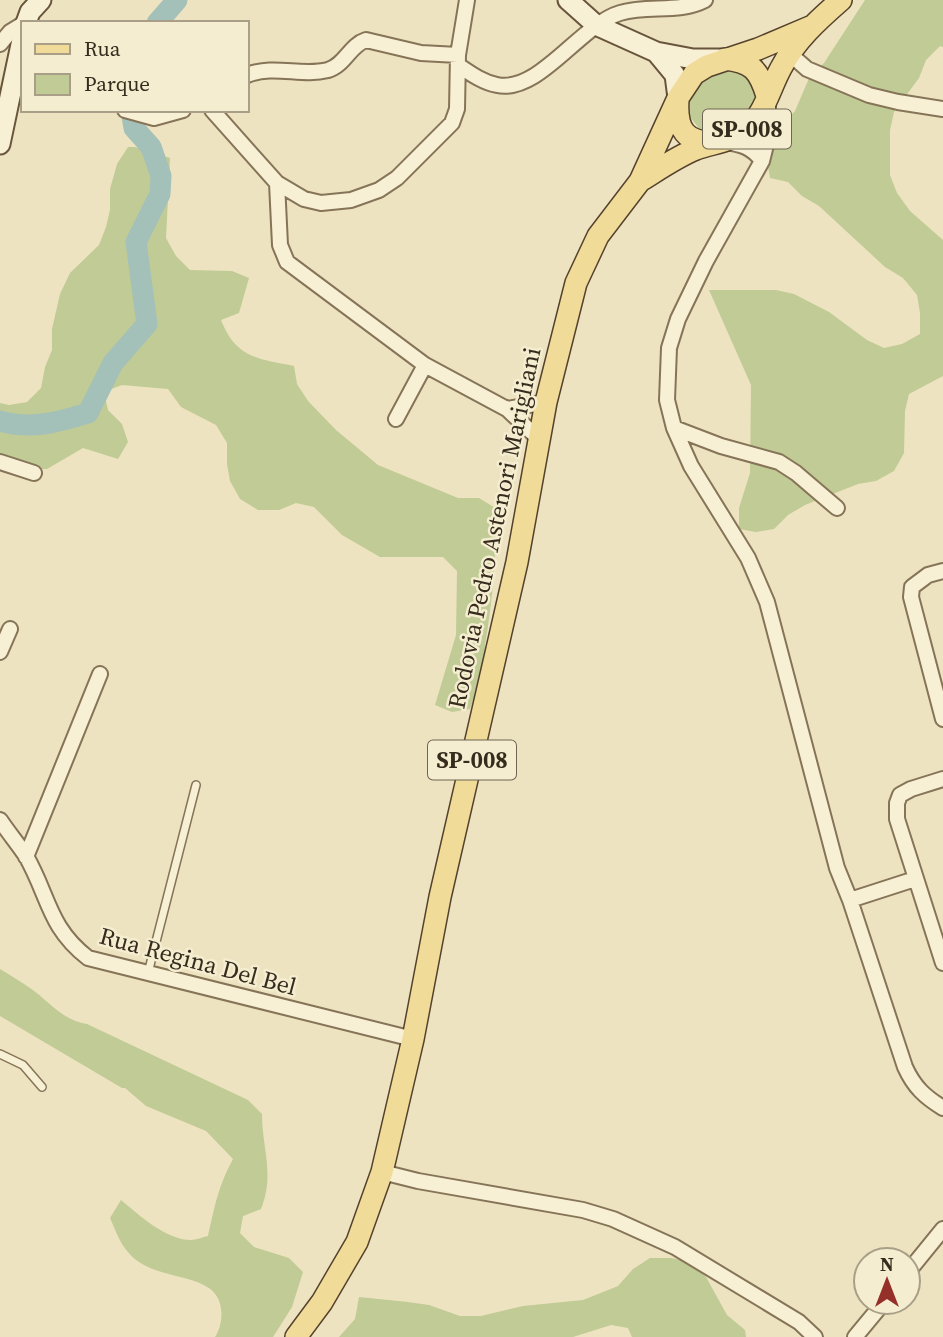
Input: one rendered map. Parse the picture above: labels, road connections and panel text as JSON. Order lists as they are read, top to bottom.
{
  "streets": {
    "main road": ["SP-008", "Rodovia Pedro Astenori Marigliani"],
    "street": ["Rua Regina Del Bel"]
  },
  "crossings": [
    ["Rodovia Pedro Astenori Marigliani", "Rua Regina Del Bel"]
  ],
  "legend": ["Rua", "Parque"],
  "north": "top"
}
